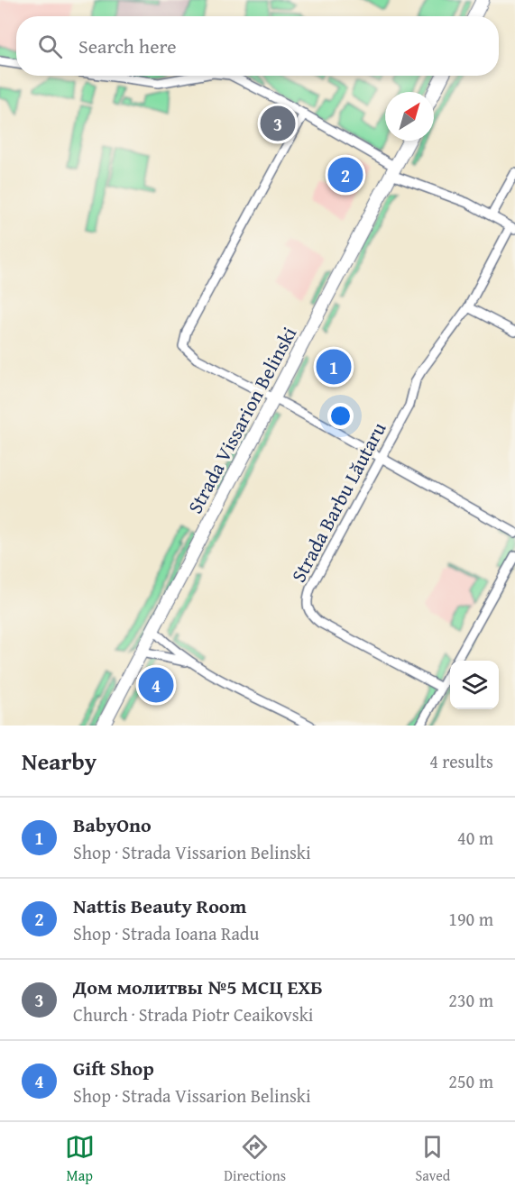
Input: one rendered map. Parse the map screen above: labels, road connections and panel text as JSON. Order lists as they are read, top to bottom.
{
  "streets": {
    "main road": ["Strada Vissarion Belinski"],
    "street": ["Strada Barbu Lăutaru"]
  },
  "north": "top right",
  "page": {
    "search": "Search here",
    "pins": [
      "3",
      "2",
      "1",
      "4"
    ],
    "heading": ["Nearby", "4 results"],
    "list": [
      {
        "mark": "1",
        "name": "BabyOno",
        "note": "Shop · Strada Vissarion Belinski",
        "value": "40 m"
      },
      {
        "mark": "2",
        "name": "Nattis Beauty Room",
        "note": "Shop · Strada Ioana Radu",
        "value": "190 m"
      },
      {
        "mark": "3",
        "name": "Дом молитвы №5 МСЦ ЕХБ",
        "note": "Church · Strada Piotr Ceaikovski",
        "value": "230 m"
      },
      {
        "mark": "4",
        "name": "Gift Shop",
        "note": "Shop · Strada Vissarion Belinski",
        "value": "250 m"
      }
    ],
    "nav": ["Map", "Directions", "Saved"]
  }
}
